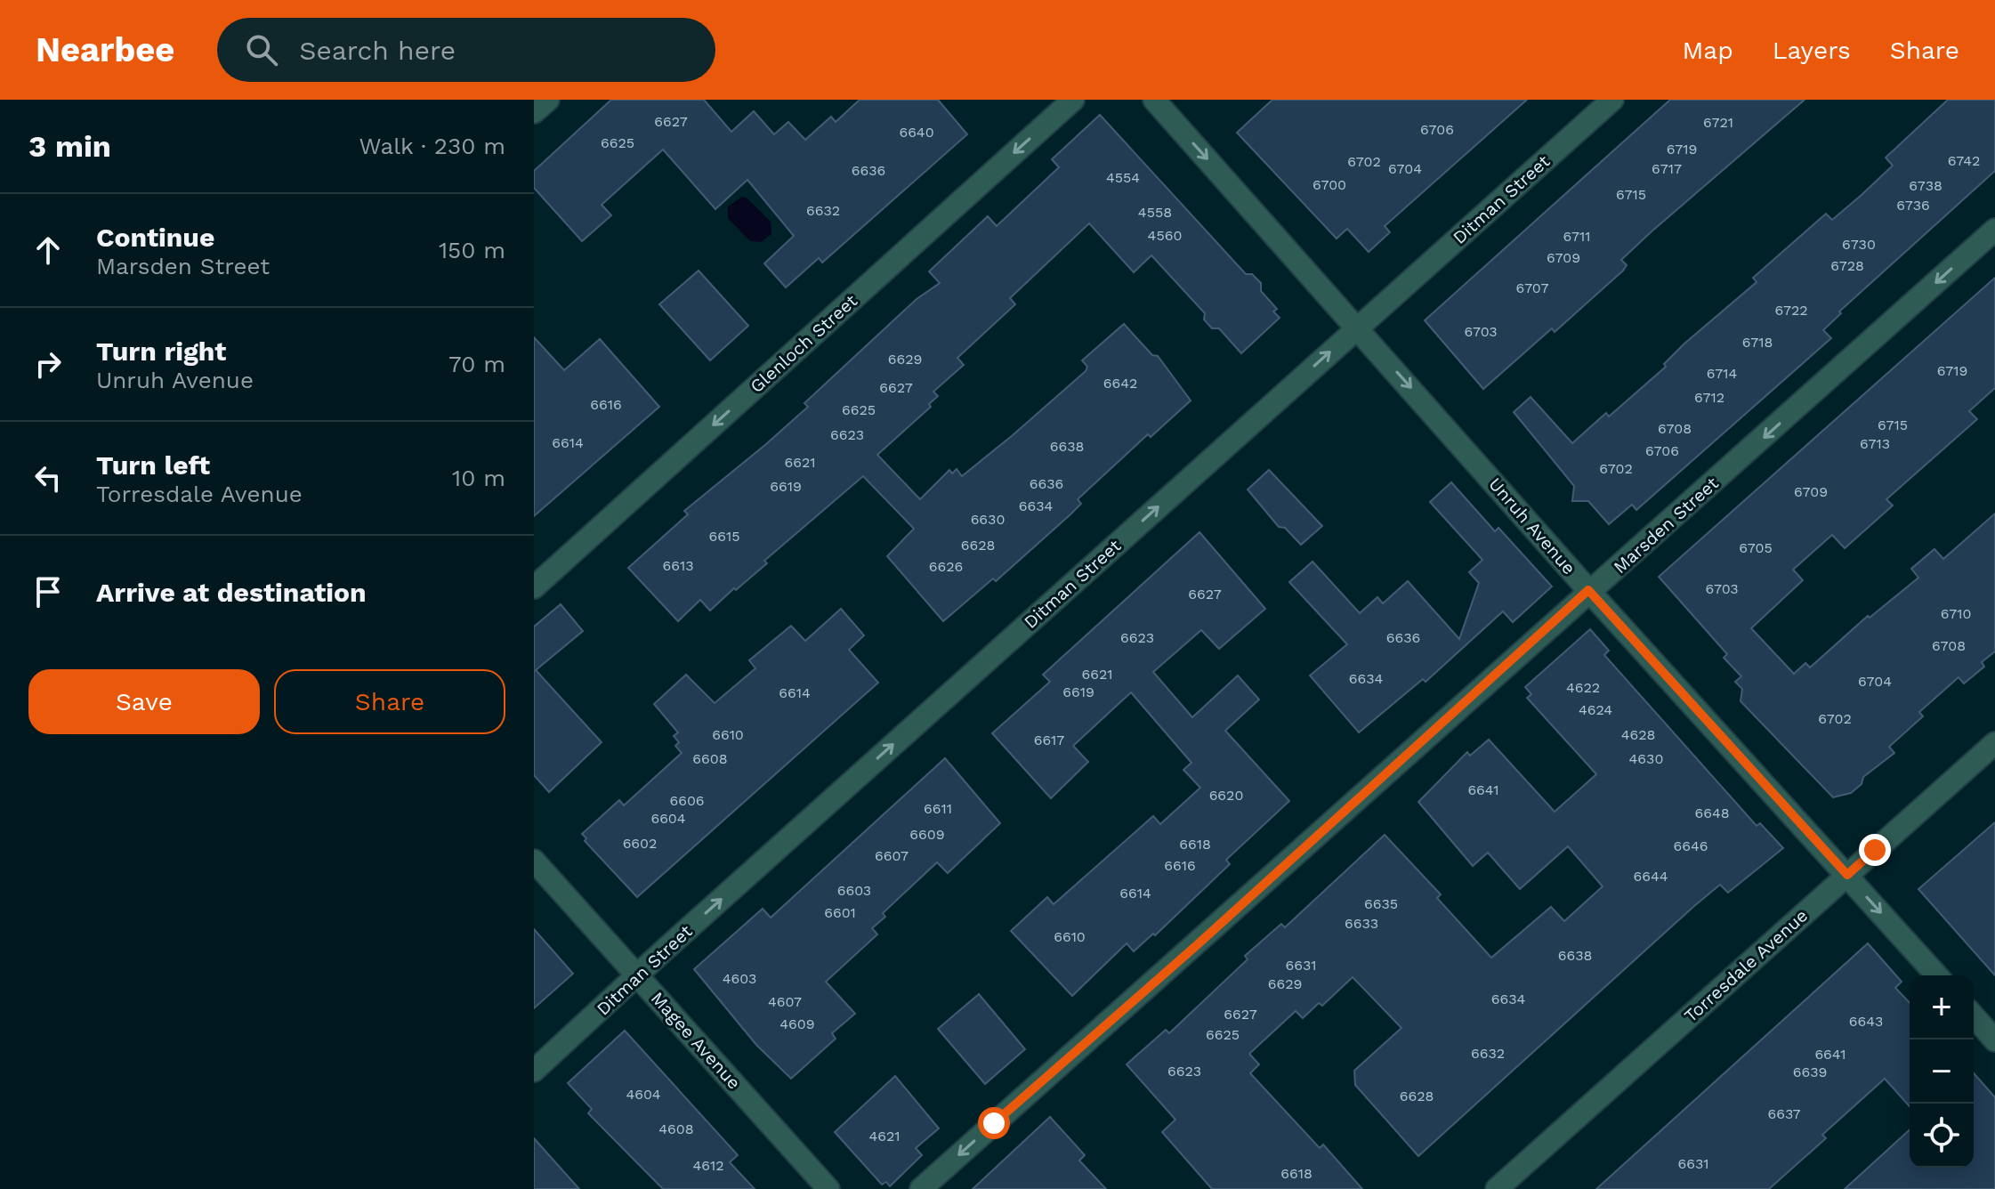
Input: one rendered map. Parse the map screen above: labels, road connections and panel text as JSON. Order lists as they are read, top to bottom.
{
  "streets": {
    "street": [
      "Ditman Street",
      "Glenloch Street",
      "Marsden Street",
      "Unruh Avenue",
      "Torresdale Avenue",
      "Magee Avenue"
    ]
  },
  "crossings": [
    ["Ditman Street", "Unruh Avenue"],
    ["Ditman Street", "Magee Avenue"],
    ["Marsden Street", "Unruh Avenue"],
    ["Unruh Avenue", "Torresdale Avenue"]
  ],
  "one_way": [
    "Ditman Street",
    "Glenloch Street",
    "Marsden Street",
    "Unruh Avenue"
  ],
  "house_numbers": [
    "6627",
    "6721",
    "6706",
    "6640",
    "6625",
    "6719",
    "6742",
    "6702",
    "6704",
    "6717",
    "6636",
    "4554",
    "6700",
    "6738",
    "6715",
    "6736",
    "6632",
    "4558",
    "4560",
    "6711",
    "6730",
    "6709",
    "6728",
    "6707",
    "6722",
    "6703",
    "6718",
    "6629",
    "6719",
    "6714",
    "6642",
    "6627",
    "6712",
    "6616",
    "6625",
    "6715",
    "6708",
    "6623",
    "6614",
    "6713",
    "6638",
    "6706",
    "6621",
    "6702",
    "6636",
    "6619",
    "6709",
    "6634",
    "6630",
    "6615",
    "6628",
    "6705",
    "6613",
    "6626",
    "6703",
    "6627",
    "6710",
    "6623",
    "6636",
    "6708",
    "6621",
    "6634",
    "6704",
    "4622",
    "6619",
    "6614",
    "4624",
    "6702",
    "6610",
    "4628",
    "6617",
    "6608",
    "4630",
    "6641",
    "6620",
    "6606",
    "6611",
    "6648",
    "6604",
    "6609",
    "6602",
    "6618",
    "6646",
    "6607",
    "6616",
    "6644",
    "6603",
    "6614",
    "6635",
    "6601",
    "6633",
    "6610",
    "6638",
    "6631",
    "4603",
    "6629",
    "6634",
    "4607",
    "6627",
    "6643",
    "4609",
    "6625",
    "6632",
    "6641",
    "6623",
    "6639",
    "4604",
    "6628",
    "6637",
    "4608",
    "4621",
    "6631",
    "4612",
    "6618"
  ],
  "page": {
    "header": "Nearbee",
    "search": "Search here",
    "nav": ["Map", "Layers", "Share"],
    "heading": ["3 min", "Walk · 230 m"],
    "list": [
      ["Continue", "Marsden Street", "150 m"],
      ["Turn right", "Unruh Avenue", "70 m"],
      ["Turn left", "Torresdale Avenue", "10 m"],
      "Arrive at destination"
    ],
    "buttons": ["Save", "Share"],
    "map_buttons": ["+", "−"]
  }
}
